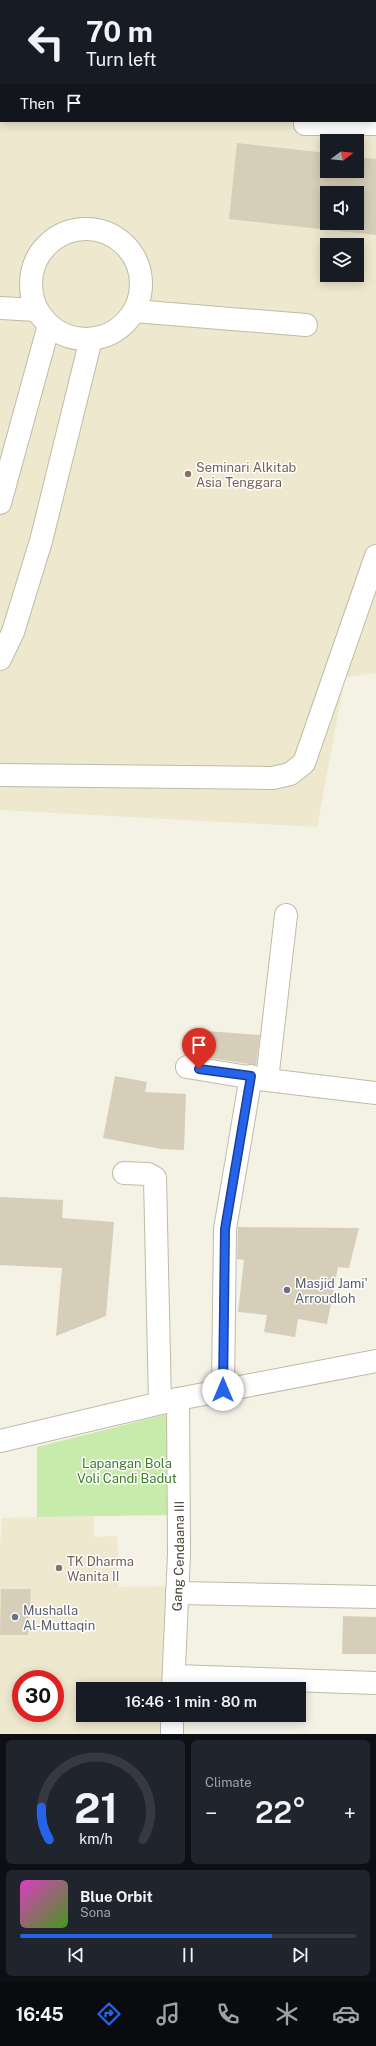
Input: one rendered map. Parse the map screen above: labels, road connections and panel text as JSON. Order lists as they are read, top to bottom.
{
  "streets": {
    "street": ["Gang Cendaana III"]
  },
  "parks": ["Lapangan Bola Voli Candi Badut"],
  "places": [
    "Seminari Alkitab Asia Tenggara",
    "Masjid Jami' Arroudloh",
    "TK Dharma Wanita II",
    "Mushalla Al-Muttaqin"
  ],
  "north": "right",
  "page": {
    "turn": ["70 m", "Turn left"],
    "then": "Then",
    "limit": "30",
    "trip": "16:46 · 1 min · 80 m",
    "tile": "Climate",
    "heat": ["−", "22°", "+"],
    "song": ["Blue Orbit", "Sona"],
    "tabs": "16:45",
    "gauge": ["21", "km/h"]
  }
}
